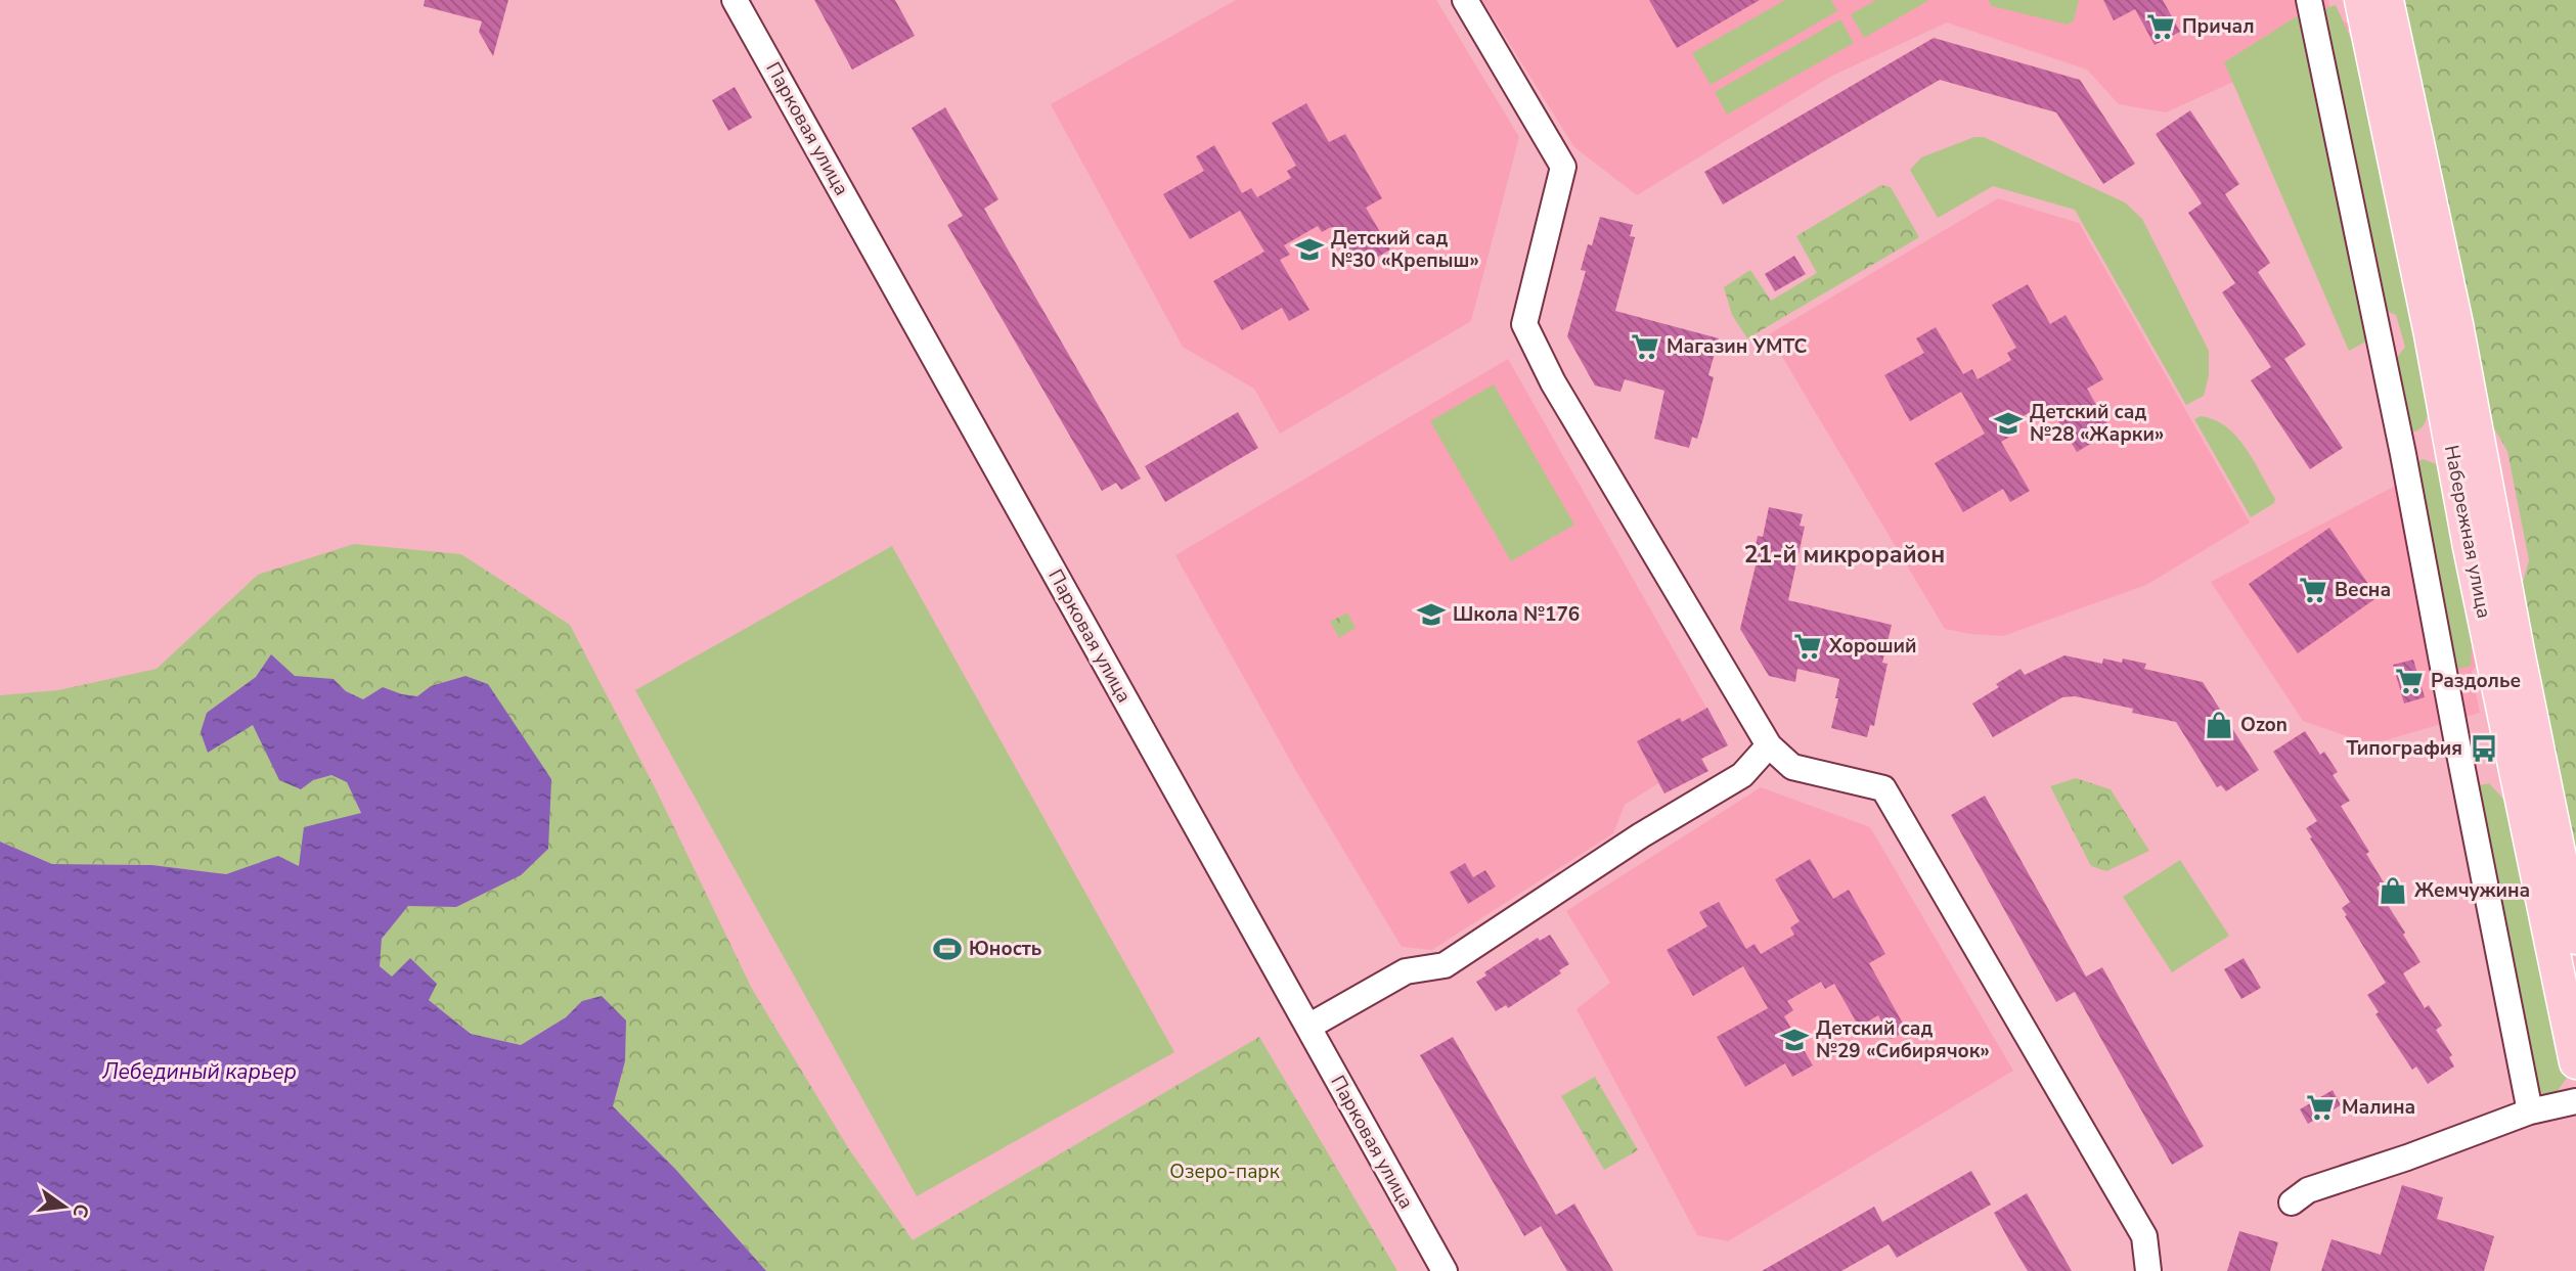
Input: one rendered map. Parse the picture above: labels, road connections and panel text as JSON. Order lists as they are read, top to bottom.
{
  "streets": {
    "main road": ["Набережная улица"],
    "street": ["Парковая улица"]
  },
  "districts": ["21-й микрорайон"],
  "water": ["Лебединый карьер"],
  "parks": ["Озеро-парк"],
  "places": {
    "supermarket": [
      "Причал",
      "Магазин УМТС",
      "Весна",
      "Хороший",
      "Раздолье",
      "Малина"
    ],
    "school or university": [
      "Детский сад №30 «Крепыш»",
      "Детский сад №28 «Жарки»",
      "Школа №176",
      "Детский сад №29 «Сибирячок»"
    ],
    "shop": ["Ozon", "Жемчужина"],
    "bus stop": ["Типография"],
    "sports": ["Юность"]
  },
  "north": "right"
}
